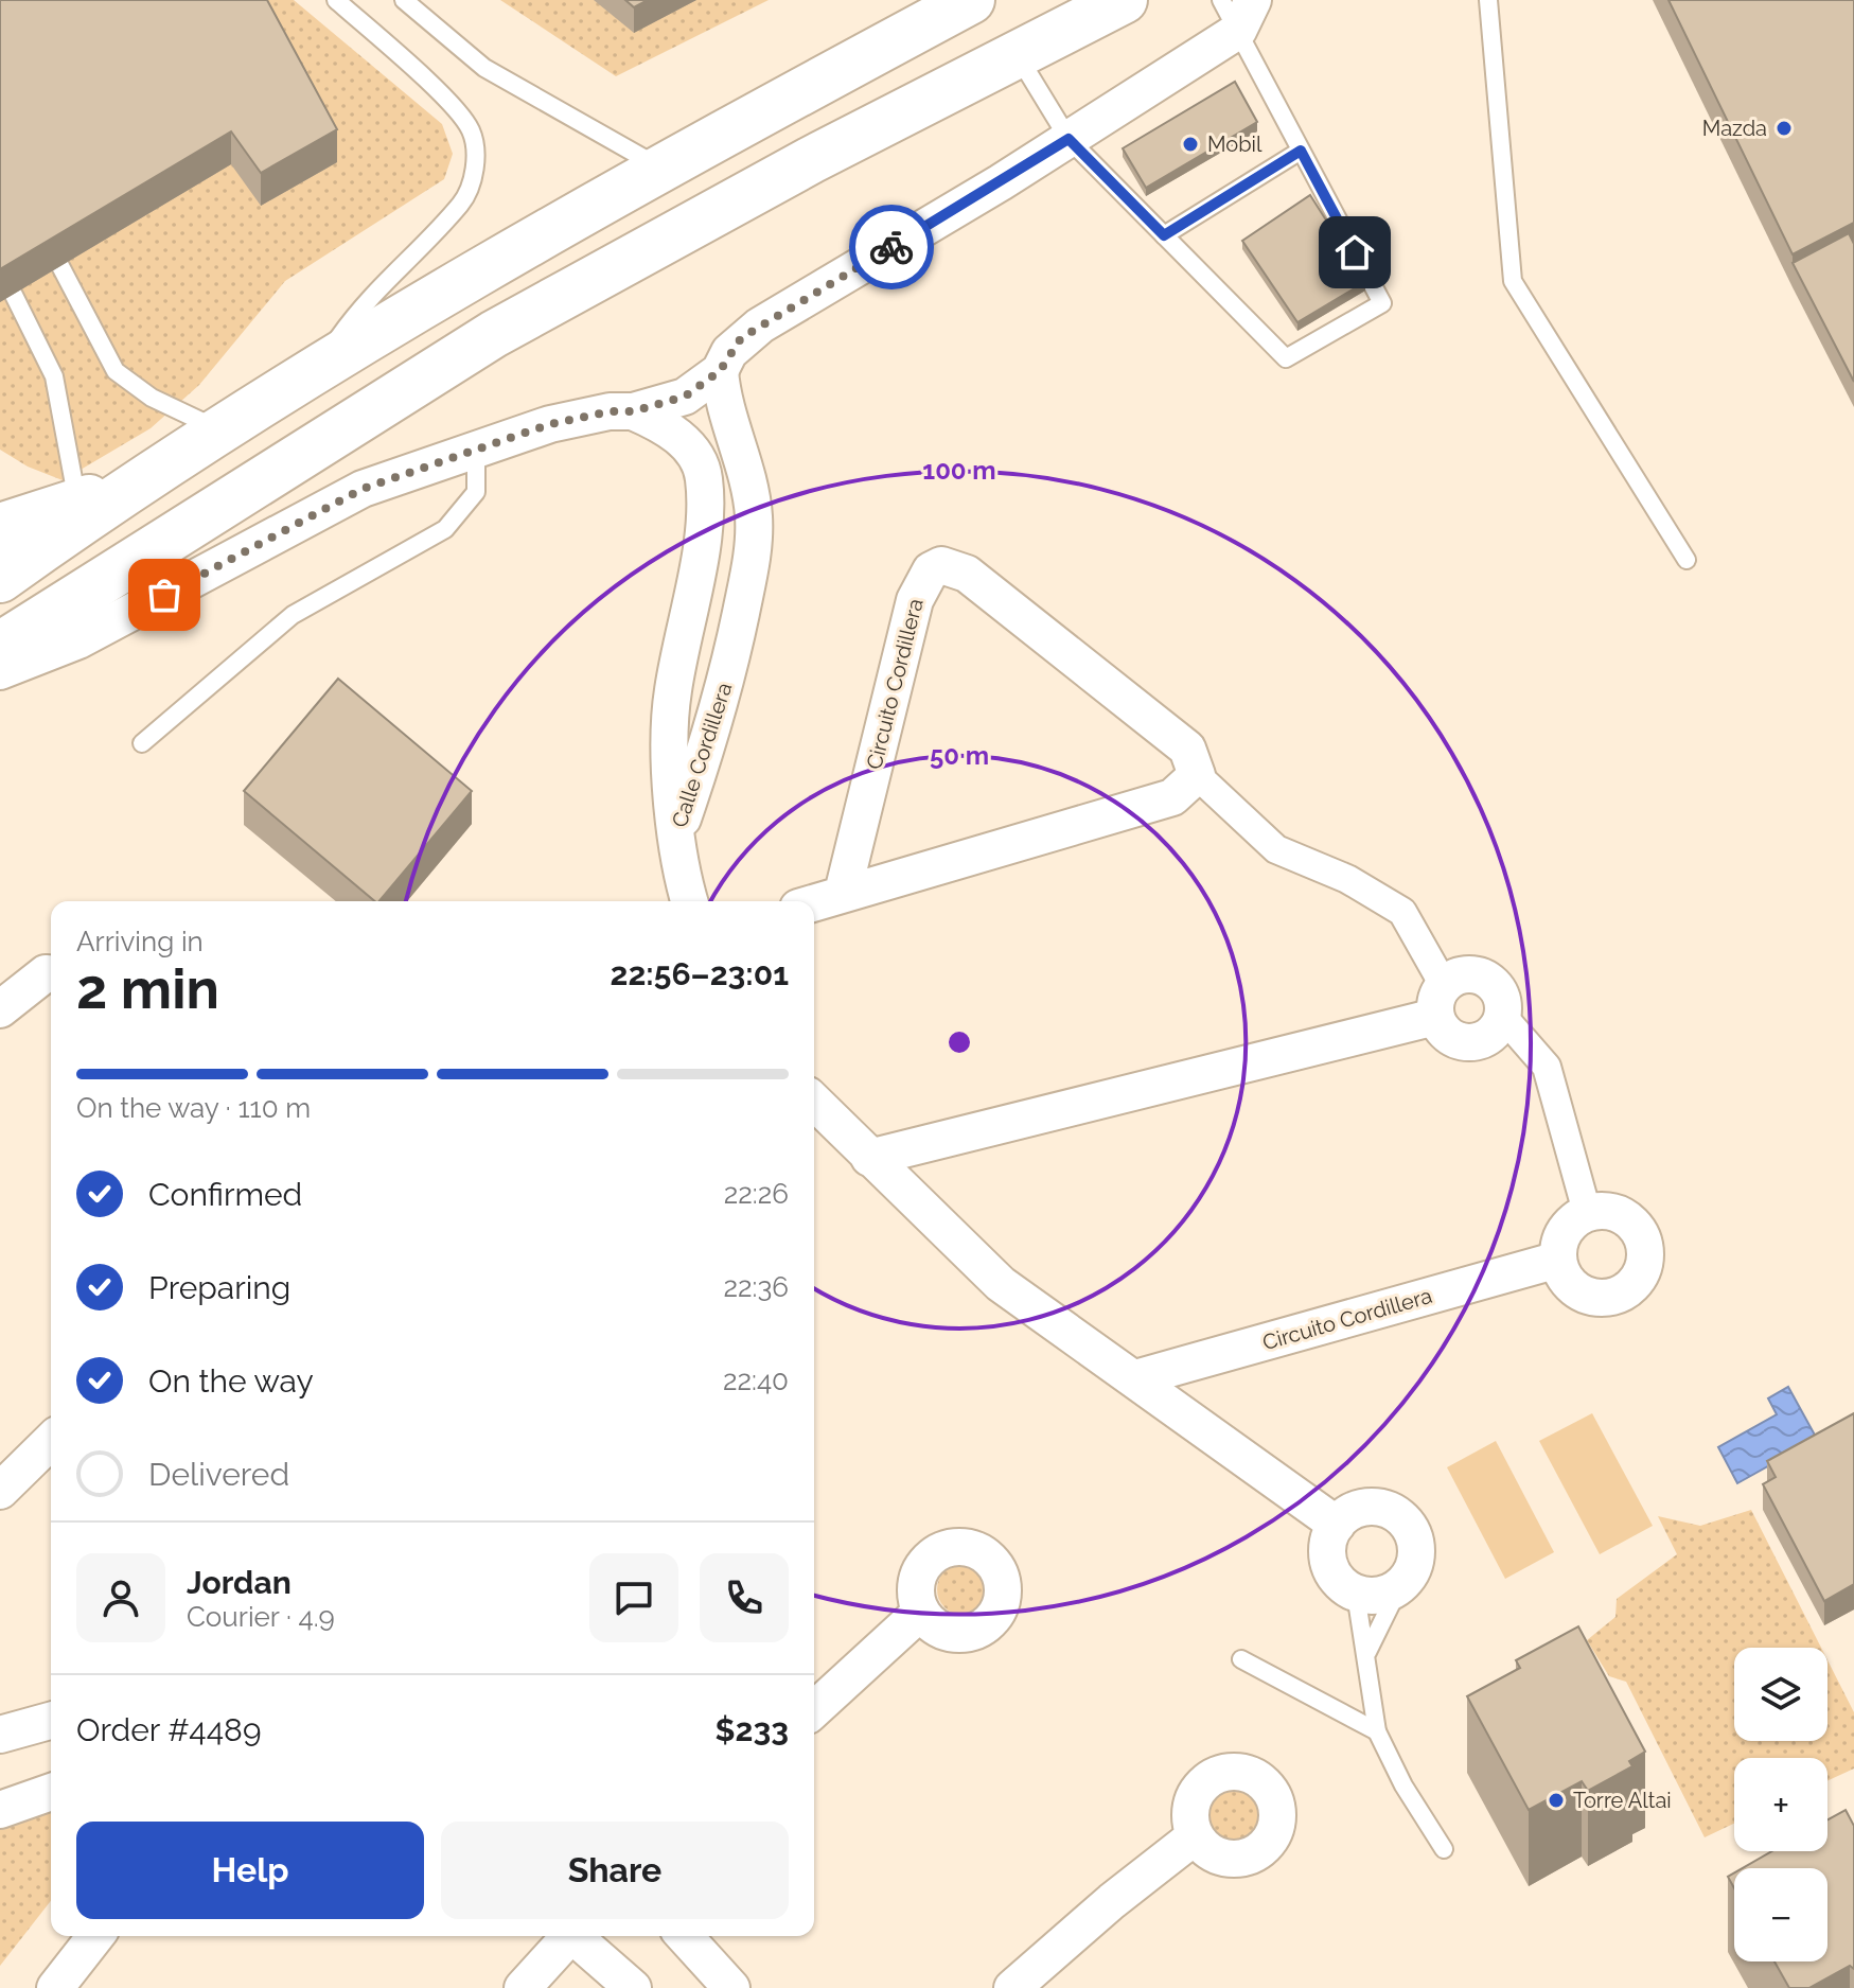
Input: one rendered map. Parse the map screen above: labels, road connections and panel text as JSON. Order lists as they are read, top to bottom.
{
  "streets": {
    "street": ["Circuito Cordillera", "Calle Cordillera"]
  },
  "places": ["Mazda", "Mobil", "Torre Altai"],
  "page": {
    "heading": ["2 min", "Arriving in", "22:56–23:01"],
    "panel": [
      "Jordan",
      "Courier · 4.9",
      "Order #4489",
      "$233"
    ],
    "bar": "On the way · 110 m",
    "list": [
      ["Confirmed", "22:26"],
      ["Preparing", "22:36"],
      ["On the way", "22:40"],
      "Delivered"
    ],
    "map_buttons": ["+", "−"],
    "buttons": ["Help", "Share"]
  },
  "rings": ["100 m", "50 m"]
}
